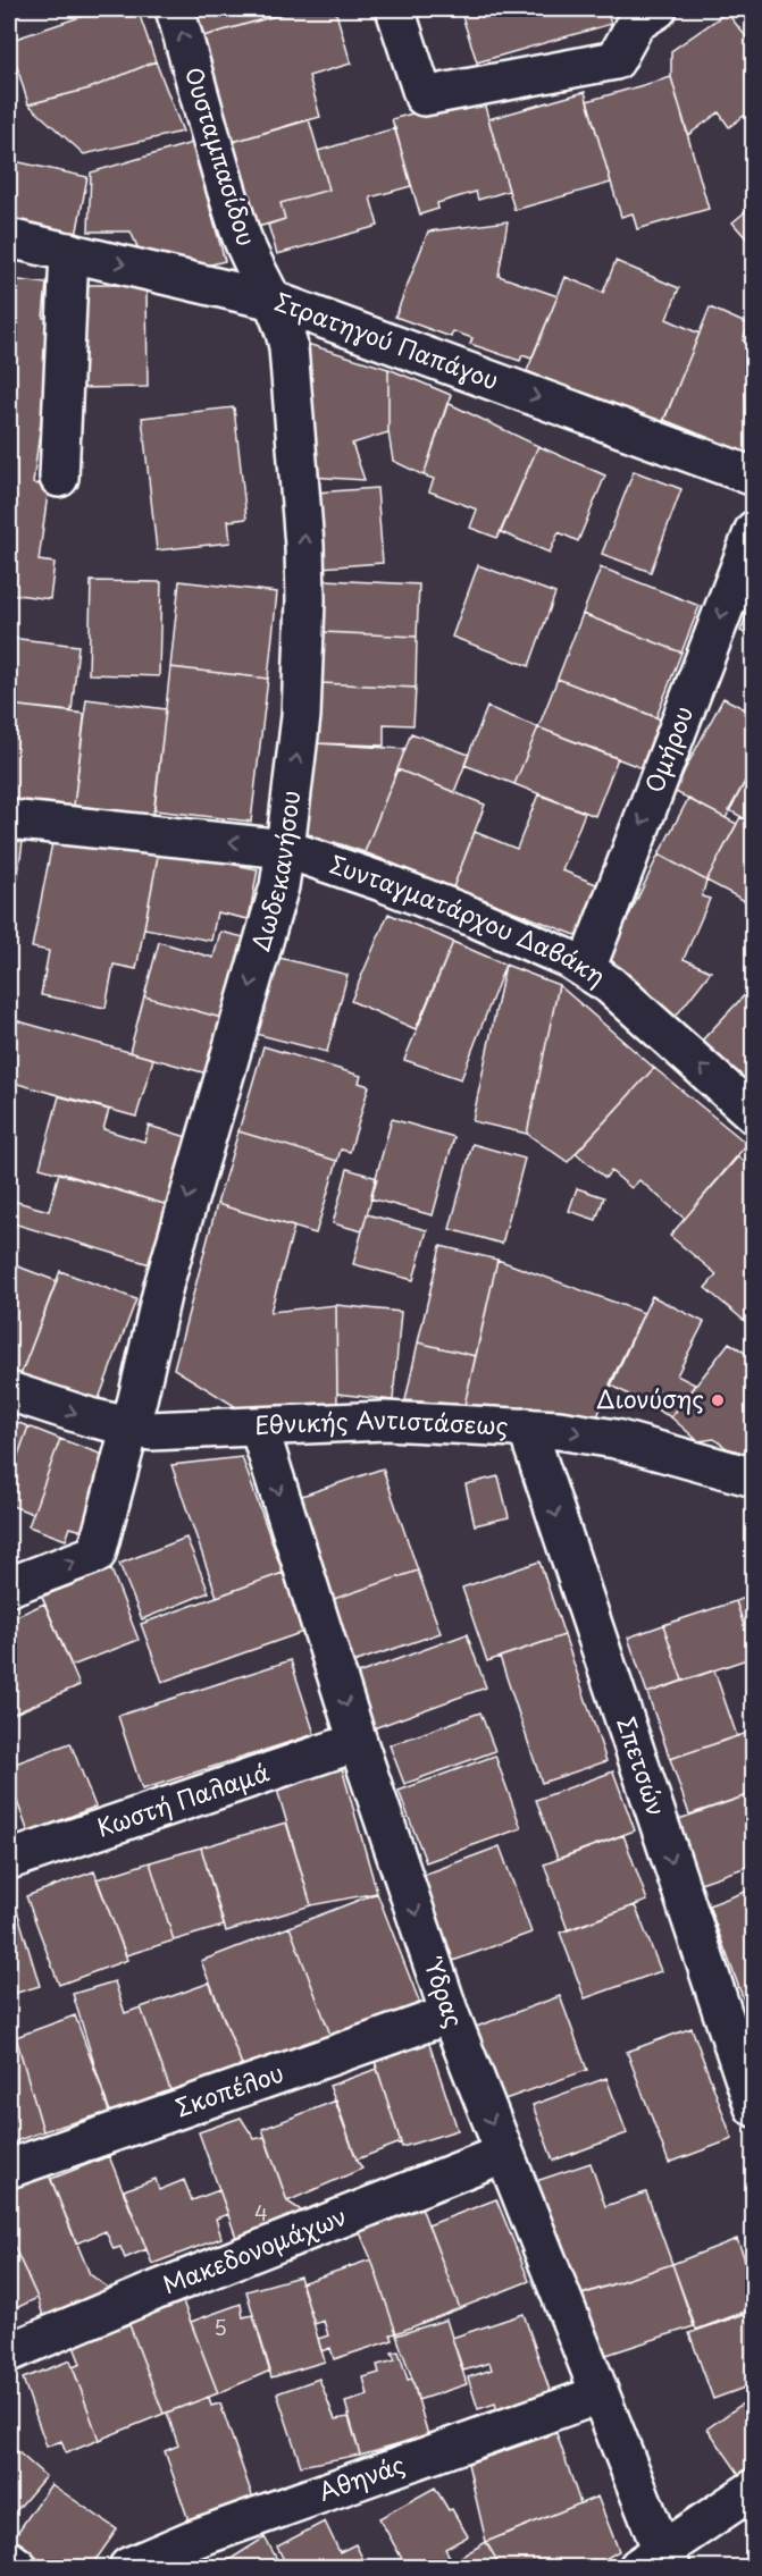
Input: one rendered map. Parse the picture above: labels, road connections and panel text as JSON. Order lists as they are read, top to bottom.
{
  "streets": {
    "street": [
      "Ουσταμπασίδου",
      "Στρατηγού Παπάγου",
      "Ομήρου",
      "Δωδεκανήσου",
      "Συνταγματάρχου Δαβάκη",
      "Εθνικής Αντιστάσεως",
      "Σπετσών",
      "Κωστή Παλαμά",
      "Ύδρας",
      "Σκοπέλου",
      "Μακεδονομάχων",
      "Αθηνάς"
    ]
  },
  "crossings": [
    ["Ουσταμπασίδου", "Στρατηγού Παπάγου"],
    ["Ουσταμπασίδου", "Δωδεκανήσου"],
    ["Στρατηγού Παπάγου", "Δωδεκανήσου"],
    ["Ομήρου", "Συνταγματάρχου Δαβάκη"],
    ["Δωδεκανήσου", "Συνταγματάρχου Δαβάκη"],
    ["Δωδεκανήσου", "Εθνικής Αντιστάσεως"],
    ["Εθνικής Αντιστάσεως", "Σπετσών"],
    ["Εθνικής Αντιστάσεως", "Ύδρας"],
    ["Κωστή Παλαμά", "Ύδρας"],
    ["Ύδρας", "Σκοπέλου"],
    ["Ύδρας", "Μακεδονομάχων"],
    ["Ύδρας", "Αθηνάς"]
  ],
  "one_way": [
    "Στρατηγού Παπάγου",
    "Ομήρου",
    "Συνταγματάρχου Δαβάκη",
    "Εθνικής Αντιστάσεως",
    "Σπετσών",
    "Ύδρας"
  ],
  "places": ["Διονύσης"],
  "house_numbers": ["4", "5"]
}
